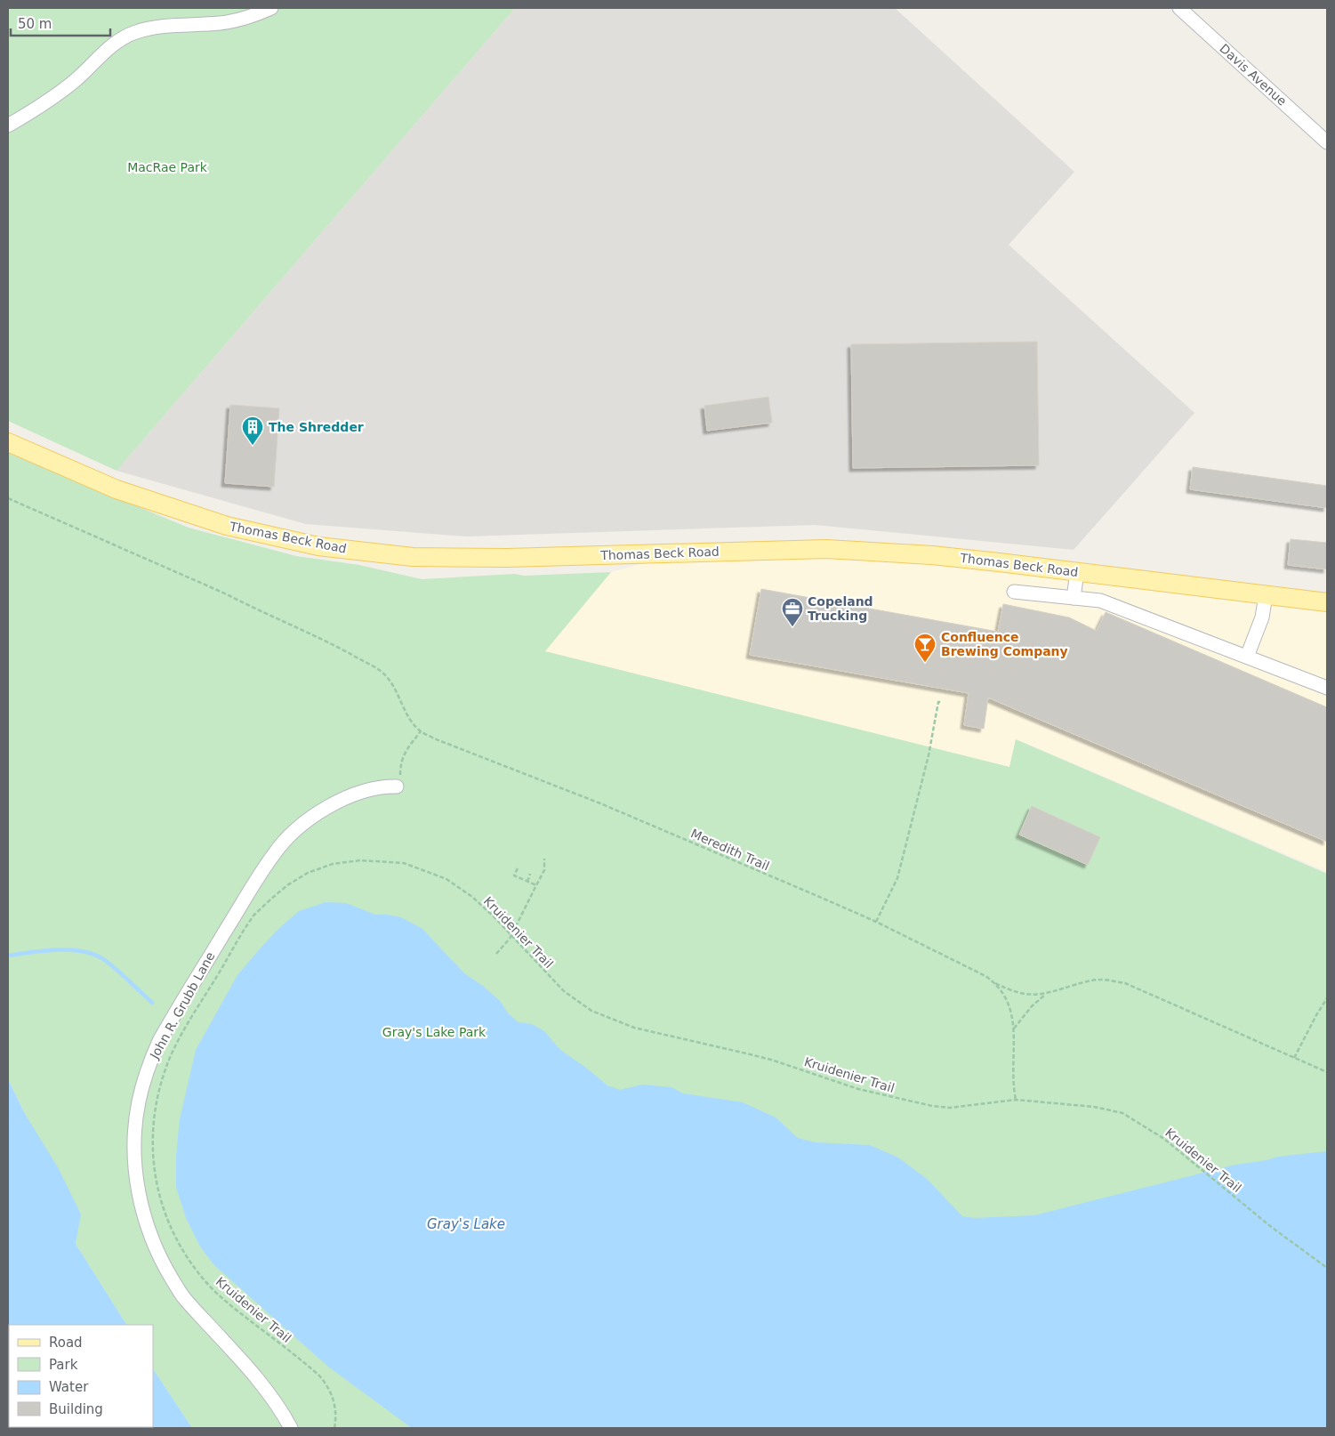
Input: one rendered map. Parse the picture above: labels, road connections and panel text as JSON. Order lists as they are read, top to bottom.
{
  "streets": {
    "main road": ["Thomas Beck Road"],
    "street": ["Davis Avenue", "John R. Grubb Lane"],
    "path": ["Meredith Trail", "Kruidenier Trail"]
  },
  "crossings": [
    ["Meredith Trail", "Kruidenier Trail"]
  ],
  "water": ["Gray's Lake"],
  "parks": ["MacRae Park", "Gray's Lake Park"],
  "places": {
    "building": ["The Shredder"],
    "office": ["Copeland Trucking"],
    "bar": ["Confluence Brewing Company"]
  },
  "legend": [
    "Road",
    "Park",
    "Water",
    "Building"
  ],
  "scale_bar": "50 m"
}
